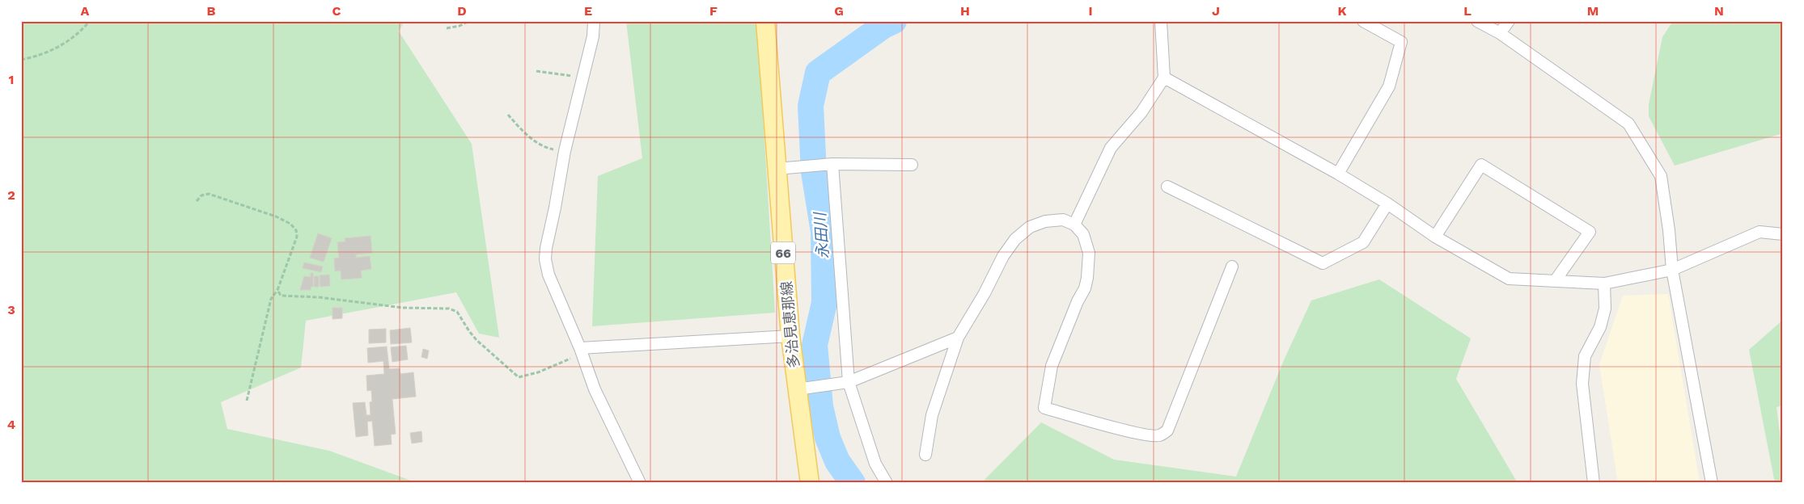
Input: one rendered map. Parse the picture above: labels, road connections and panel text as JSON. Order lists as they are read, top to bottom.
{
  "streets": {
    "main road": ["66", "多治見恵那線"]
  },
  "water": ["永田川"],
  "grid": {
    "columns": [
      "A",
      "B",
      "C",
      "D",
      "E",
      "F",
      "G",
      "H",
      "I",
      "J",
      "K",
      "L",
      "M",
      "N"
    ],
    "rows": [
      "1",
      "2",
      "3",
      "4"
    ]
  }
}
